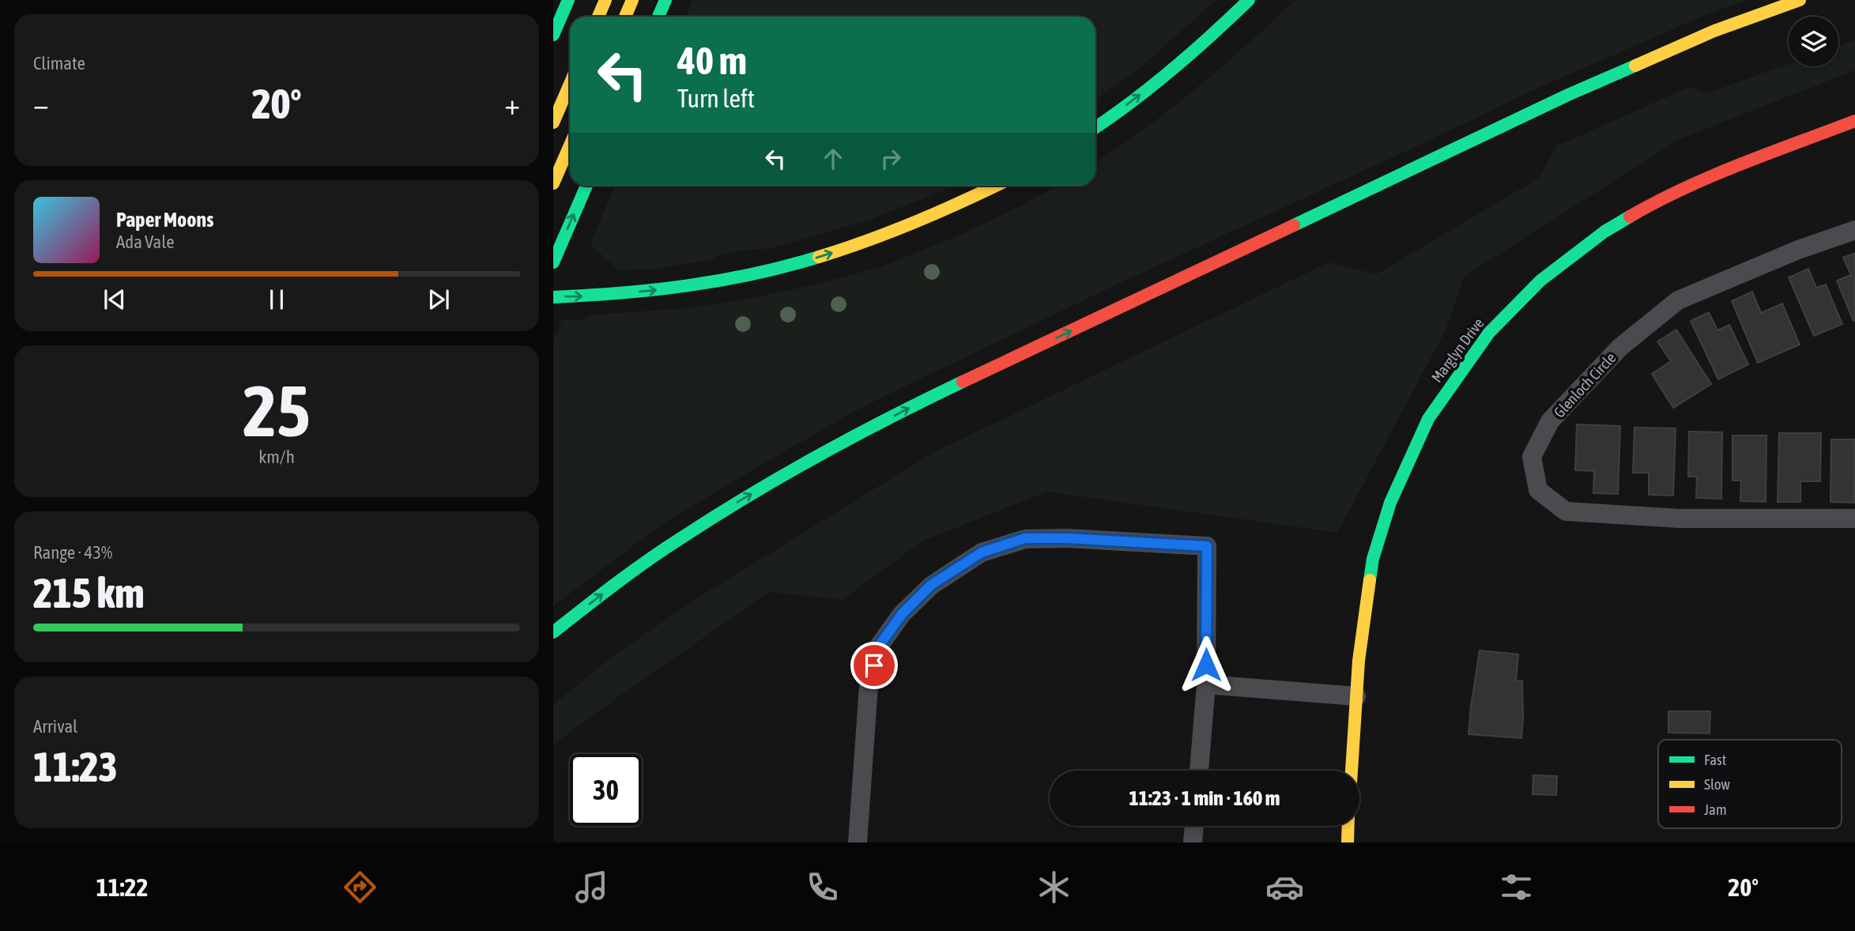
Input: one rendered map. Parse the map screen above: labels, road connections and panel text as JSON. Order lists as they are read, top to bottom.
{
  "streets": {
    "main road": ["Marglyn Drive"],
    "street": ["Glenloch Circle"]
  },
  "legend": ["Fast", "Slow", "Jam"],
  "page": {
    "tile": [
      "Climate",
      ["25", "km/h"],
      ["Range · 43%", "215 km"],
      ["Arrival", "11:23"]
    ],
    "turn": ["40 m", "Turn left"],
    "heat": ["−", "20°", "+"],
    "song": ["Paper Moons", "Ada Vale"],
    "limit": "30",
    "trip": "11:23 · 1 min · 160 m",
    "tabs": ["11:22", "20°"]
  }
}
